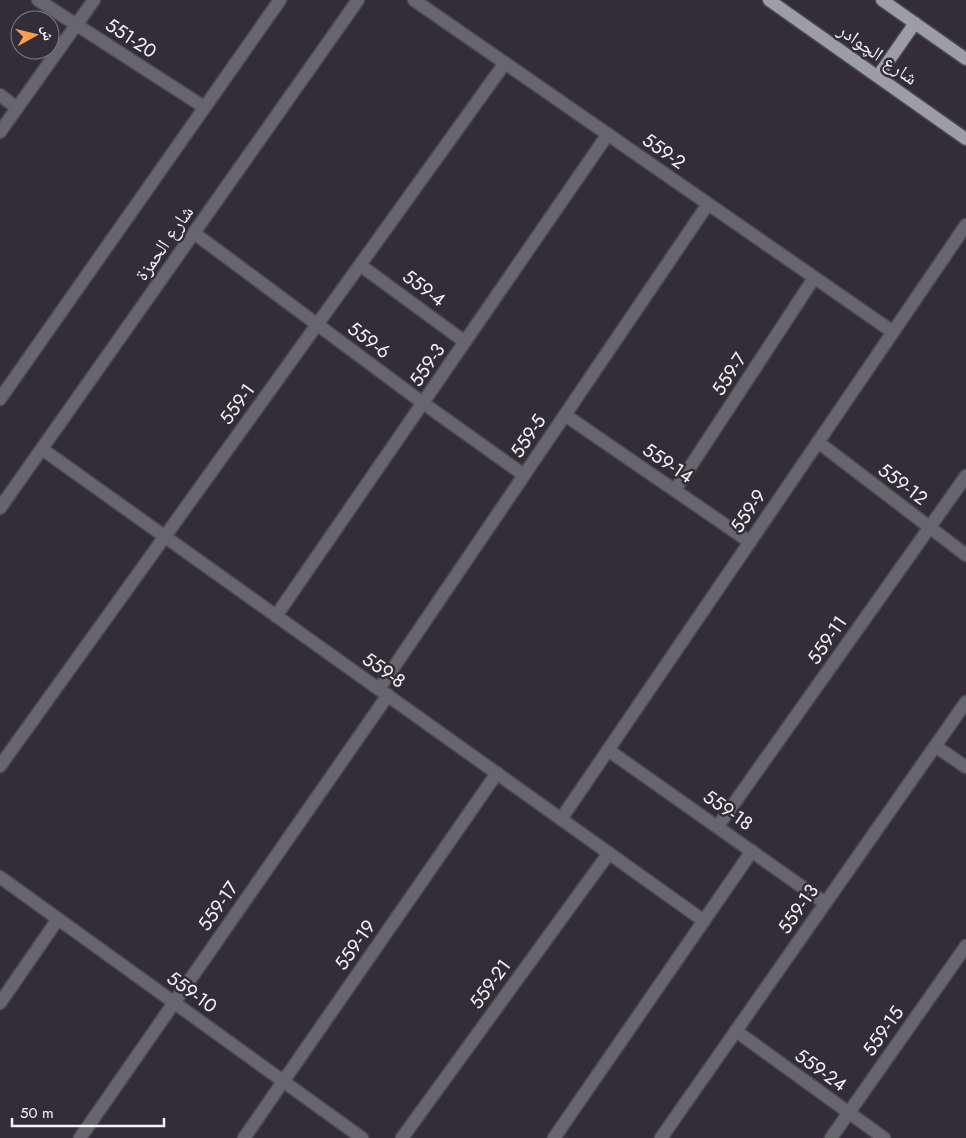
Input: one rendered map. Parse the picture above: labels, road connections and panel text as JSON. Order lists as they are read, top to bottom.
{
  "streets": {
    "main road": ["شارع الچوادر"],
    "street": [
      "551-20",
      "559-2",
      "شارع الحمزة",
      "559-4",
      "559-6",
      "559-3",
      "559-7",
      "559-1",
      "559-5",
      "559-14",
      "559-12",
      "559-9",
      "559-11",
      "559-8",
      "559-18",
      "559-17",
      "559-13",
      "559-19",
      "559-21",
      "559-10",
      "559-15",
      "559-24"
    ]
  },
  "crossings": [
    ["559-2", "559-3"],
    ["559-2", "559-7"],
    ["559-2", "559-1"],
    ["559-2", "559-5"],
    ["559-2", "559-9"],
    ["شارع الحمزة", "559-6"],
    ["شارع الحمزة", "559-8"],
    ["559-4", "559-3"],
    ["559-4", "559-1"],
    ["559-6", "559-3"],
    ["559-6", "559-1"],
    ["559-6", "559-5"],
    ["559-3", "559-8"],
    ["559-7", "559-14"],
    ["559-1", "559-8"],
    ["559-5", "559-14"],
    ["559-5", "559-8"],
    ["559-5", "559-17"],
    ["559-14", "559-9"],
    ["559-12", "559-9"],
    ["559-12", "559-11"],
    ["559-9", "559-8"],
    ["559-9", "559-18"],
    ["559-11", "559-18"],
    ["559-8", "559-17"],
    ["559-8", "559-19"],
    ["559-8", "559-21"],
    ["559-18", "559-13"],
    ["559-17", "559-10"],
    ["559-13", "559-24"],
    ["559-19", "559-10"],
    ["559-15", "559-24"]
  ],
  "scale_bar": "50 m",
  "north": "right"
}
